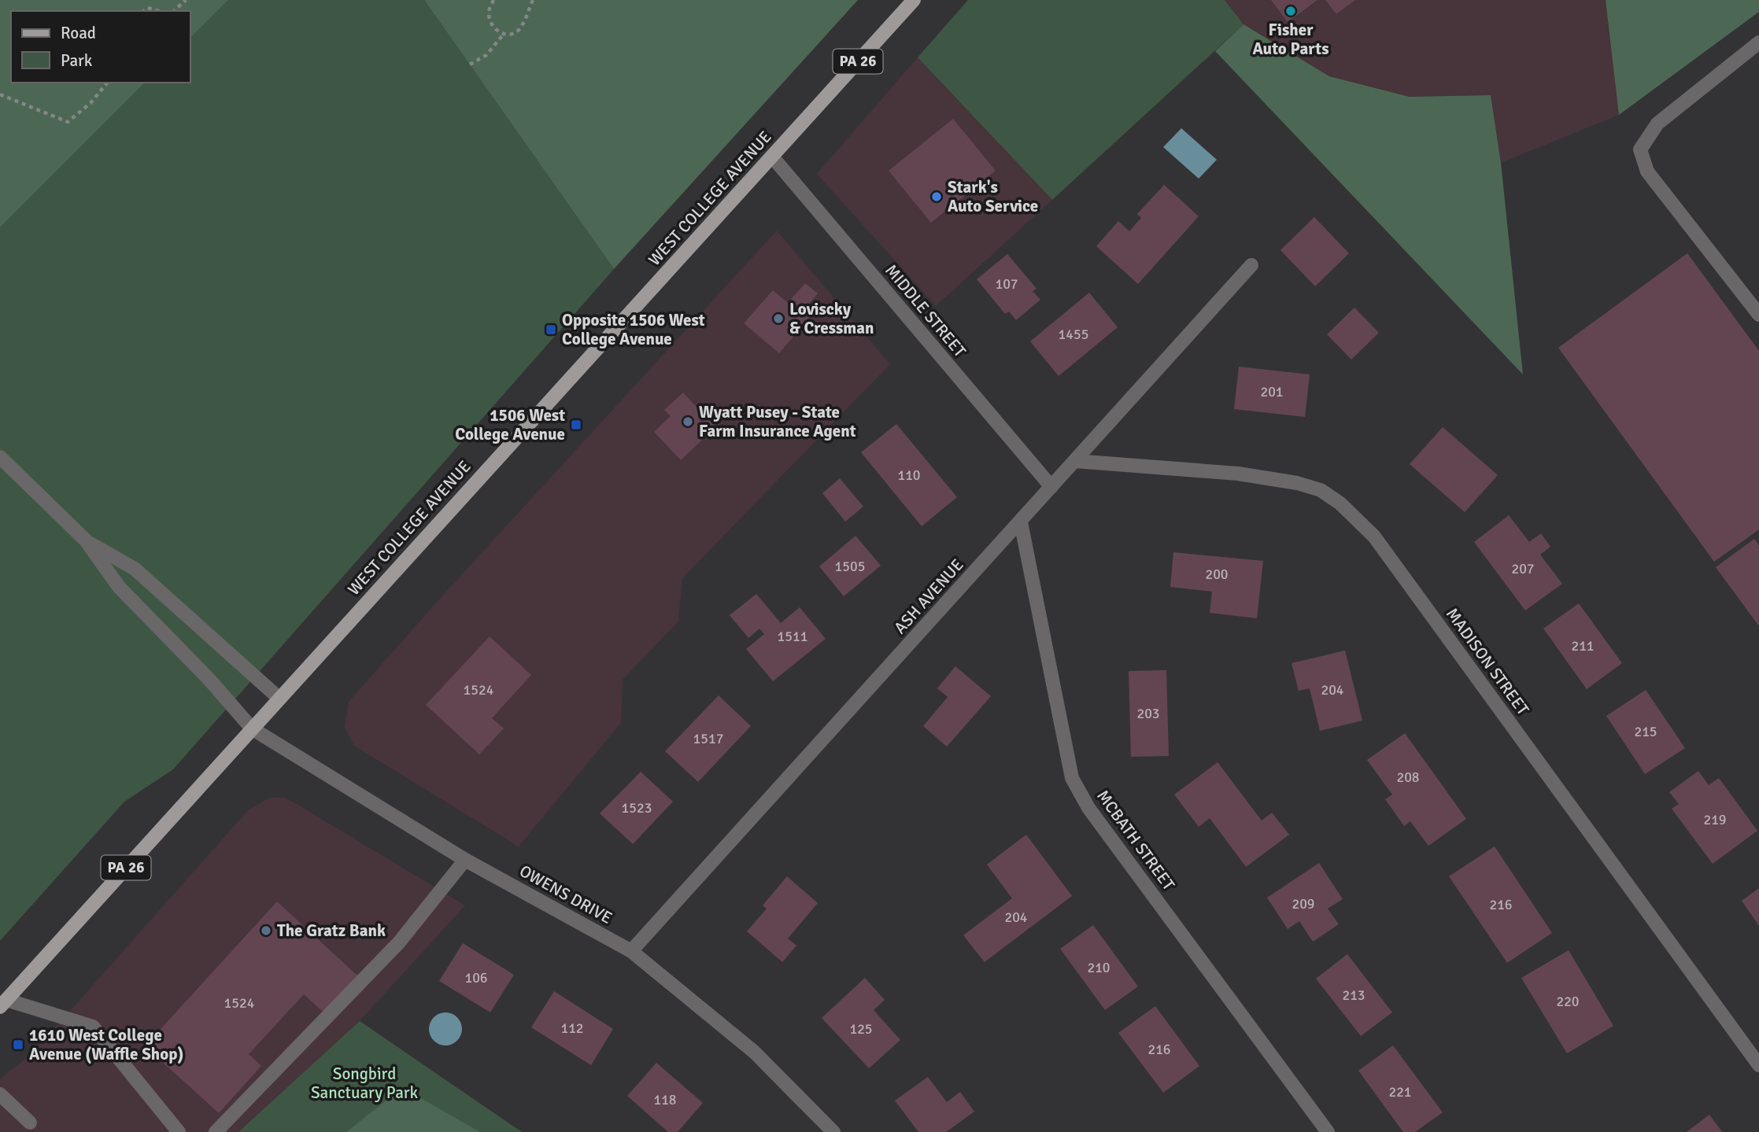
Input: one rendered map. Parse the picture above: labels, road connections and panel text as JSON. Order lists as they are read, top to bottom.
{
  "streets": {
    "main road": ["PA 26", "WEST COLLEGE AVENUE"],
    "street": [
      "MIDDLE STREET",
      "ASH AVENUE",
      "MADISON STREET",
      "MCBATH STREET",
      "OWENS DRIVE"
    ]
  },
  "crossings": [
    ["WEST COLLEGE AVENUE", "MIDDLE STREET"],
    ["WEST COLLEGE AVENUE", "OWENS DRIVE"],
    ["MIDDLE STREET", "ASH AVENUE"],
    ["ASH AVENUE", "MADISON STREET"],
    ["ASH AVENUE", "MCBATH STREET"],
    ["ASH AVENUE", "OWENS DRIVE"]
  ],
  "parks": ["Songbird Sanctuary Park"],
  "places": {
    "other": [
      "Fisher Auto Parts",
      "Stark's Auto Service",
      "Loviscky & Cressman",
      "Wyatt Pusey - State Farm Insurance Agent",
      "The Gratz Bank"
    ],
    "transit": ["Opposite 1506 West College Avenue", "1506 West College Avenue", "1610 West College Avenue (Waffle Shop)"]
  },
  "house_numbers": [
    "107",
    "1455",
    "201",
    "110",
    "1505",
    "207",
    "200",
    "1511",
    "211",
    "1524",
    "204",
    "203",
    "215",
    "1517",
    "208",
    "1523",
    "219",
    "209",
    "216",
    "204",
    "210",
    "106",
    "213",
    "220",
    "1524",
    "112",
    "125",
    "216",
    "221",
    "118"
  ],
  "legend": ["Road", "Park"]
}
